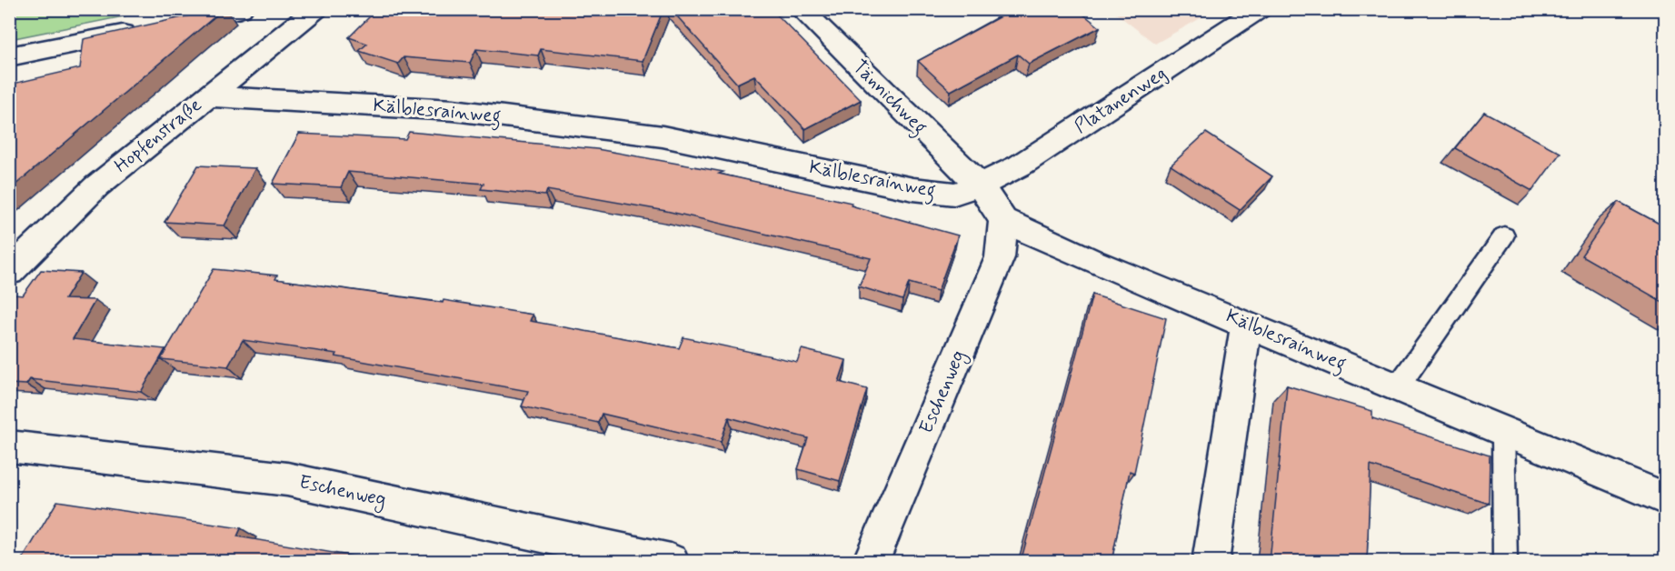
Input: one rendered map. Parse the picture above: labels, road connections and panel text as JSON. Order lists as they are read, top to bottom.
{
  "streets": {
    "street": [
      "Tännichweg",
      "Platanenweg",
      "Kälblesrainweg",
      "Hopfenstraße",
      "Eschenweg"
    ]
  },
  "crossings": [
    ["Tännichweg", "Platanenweg"],
    ["Tännichweg", "Kälblesrainweg"],
    ["Platanenweg", "Kälblesrainweg"],
    ["Kälblesrainweg", "Hopfenstraße"],
    ["Kälblesrainweg", "Eschenweg"]
  ]
}
